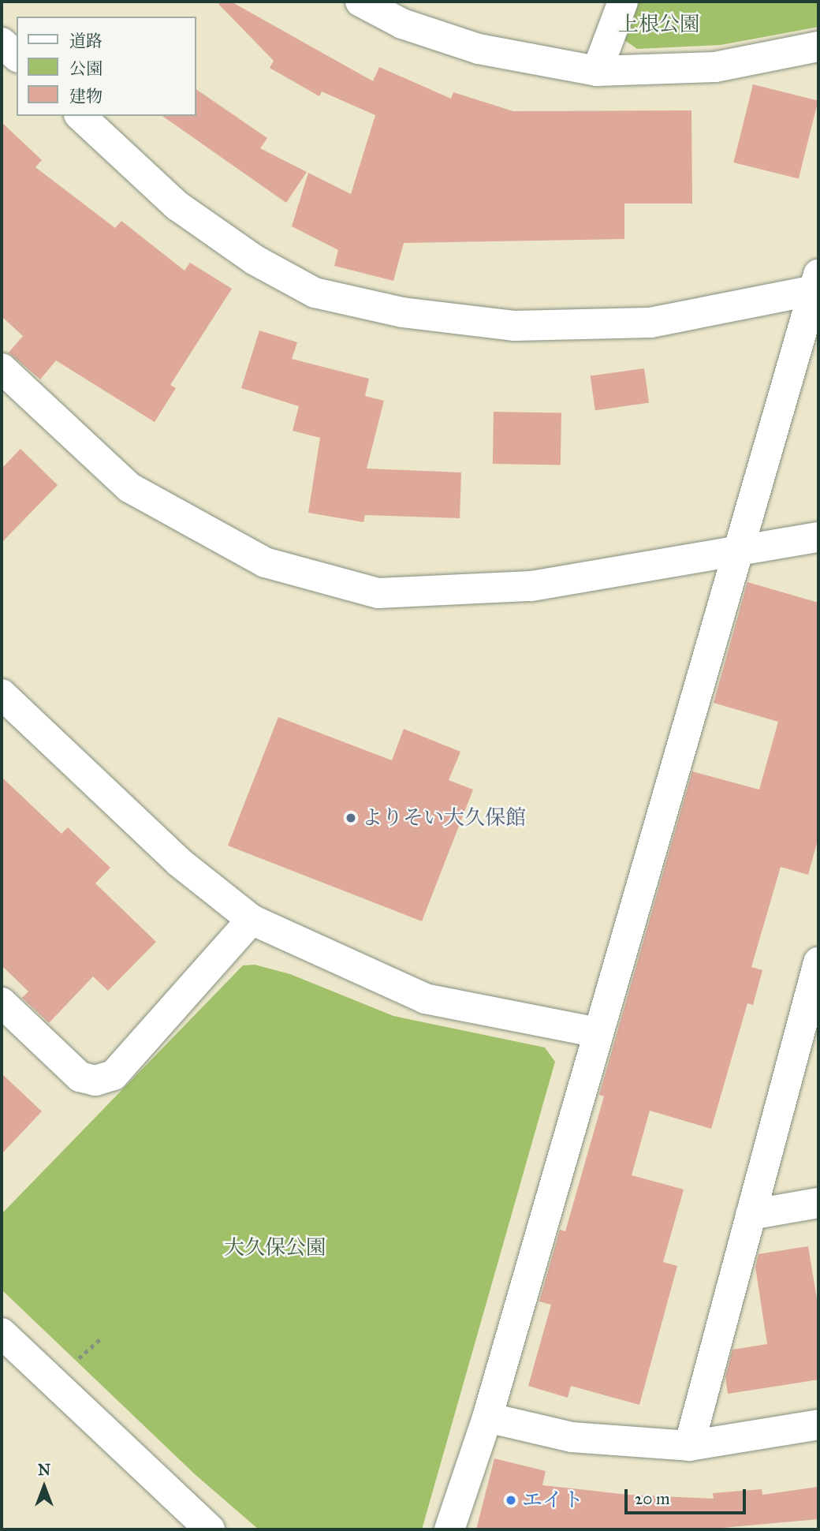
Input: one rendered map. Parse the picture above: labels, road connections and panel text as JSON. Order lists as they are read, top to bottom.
{
  "parks": ["上根公園", "大久保公園"],
  "places": ["よりそい大久保館", "エイト"],
  "legend": ["道路", "公園", "建物"],
  "scale_bar": "20 m",
  "north": "top"
}
